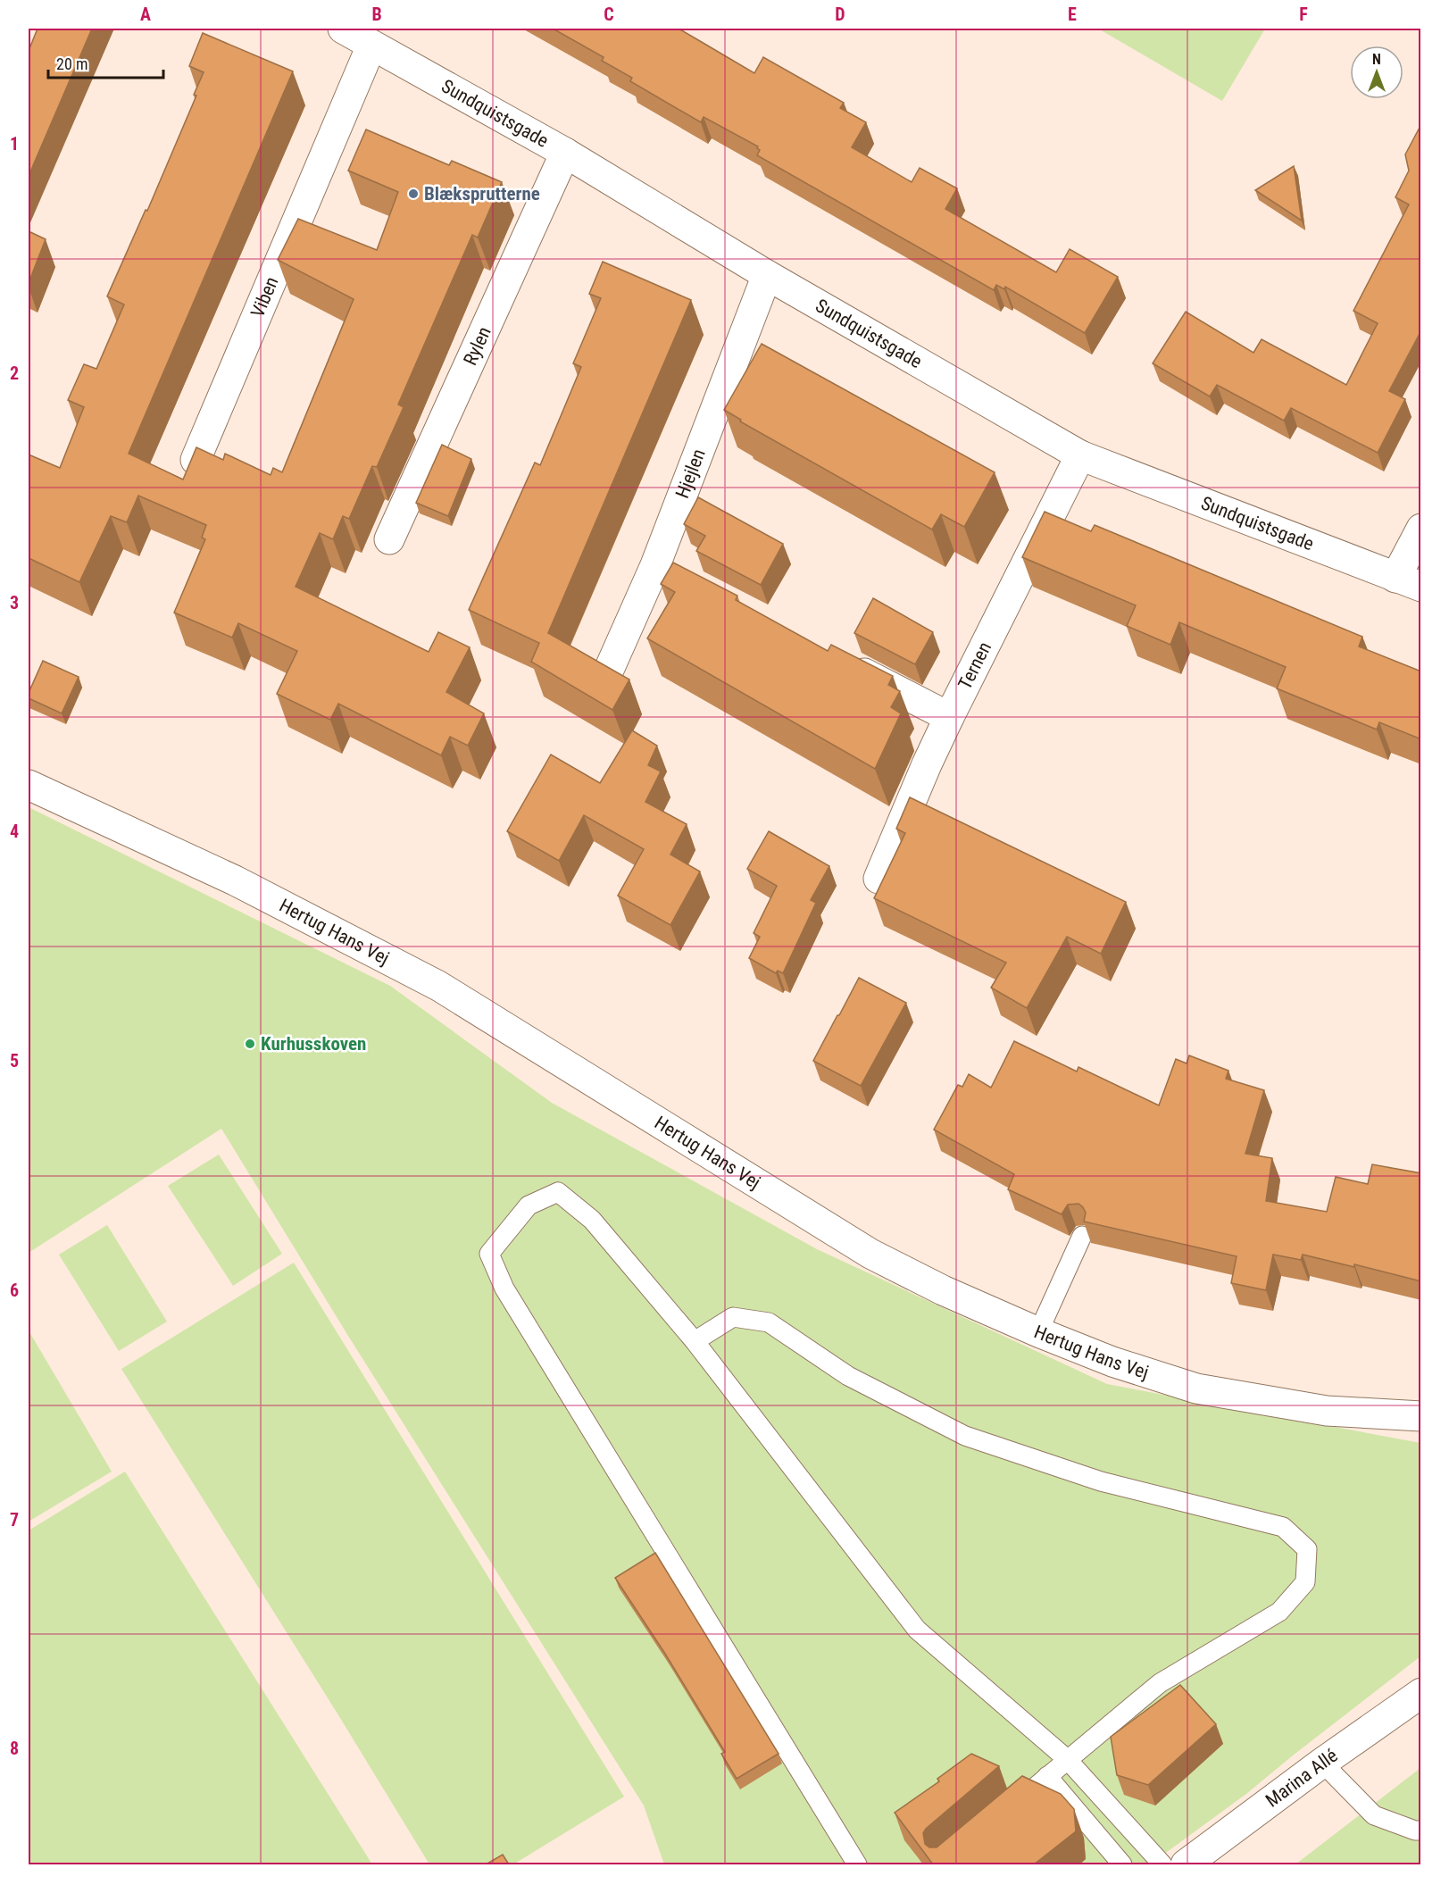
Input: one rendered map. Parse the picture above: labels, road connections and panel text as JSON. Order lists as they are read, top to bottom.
{
  "streets": {
    "street": [
      "Sundquistsgade",
      "Viben",
      "Rylen",
      "Hjejlen",
      "Ternen",
      "Hertug Hans Vej",
      "Marina Allé"
    ]
  },
  "crossings": [
    ["Sundquistsgade", "Viben"],
    ["Sundquistsgade", "Rylen"],
    ["Sundquistsgade", "Hjejlen"],
    ["Sundquistsgade", "Ternen"]
  ],
  "places": ["Blæksprutterne", "Kurhusskoven"],
  "scale_bar": "20 m",
  "north": "top",
  "grid": {
    "columns": [
      "A",
      "B",
      "C",
      "D",
      "E",
      "F"
    ],
    "rows": [
      "1",
      "2",
      "3",
      "4",
      "5",
      "6",
      "7",
      "8"
    ]
  }
}
